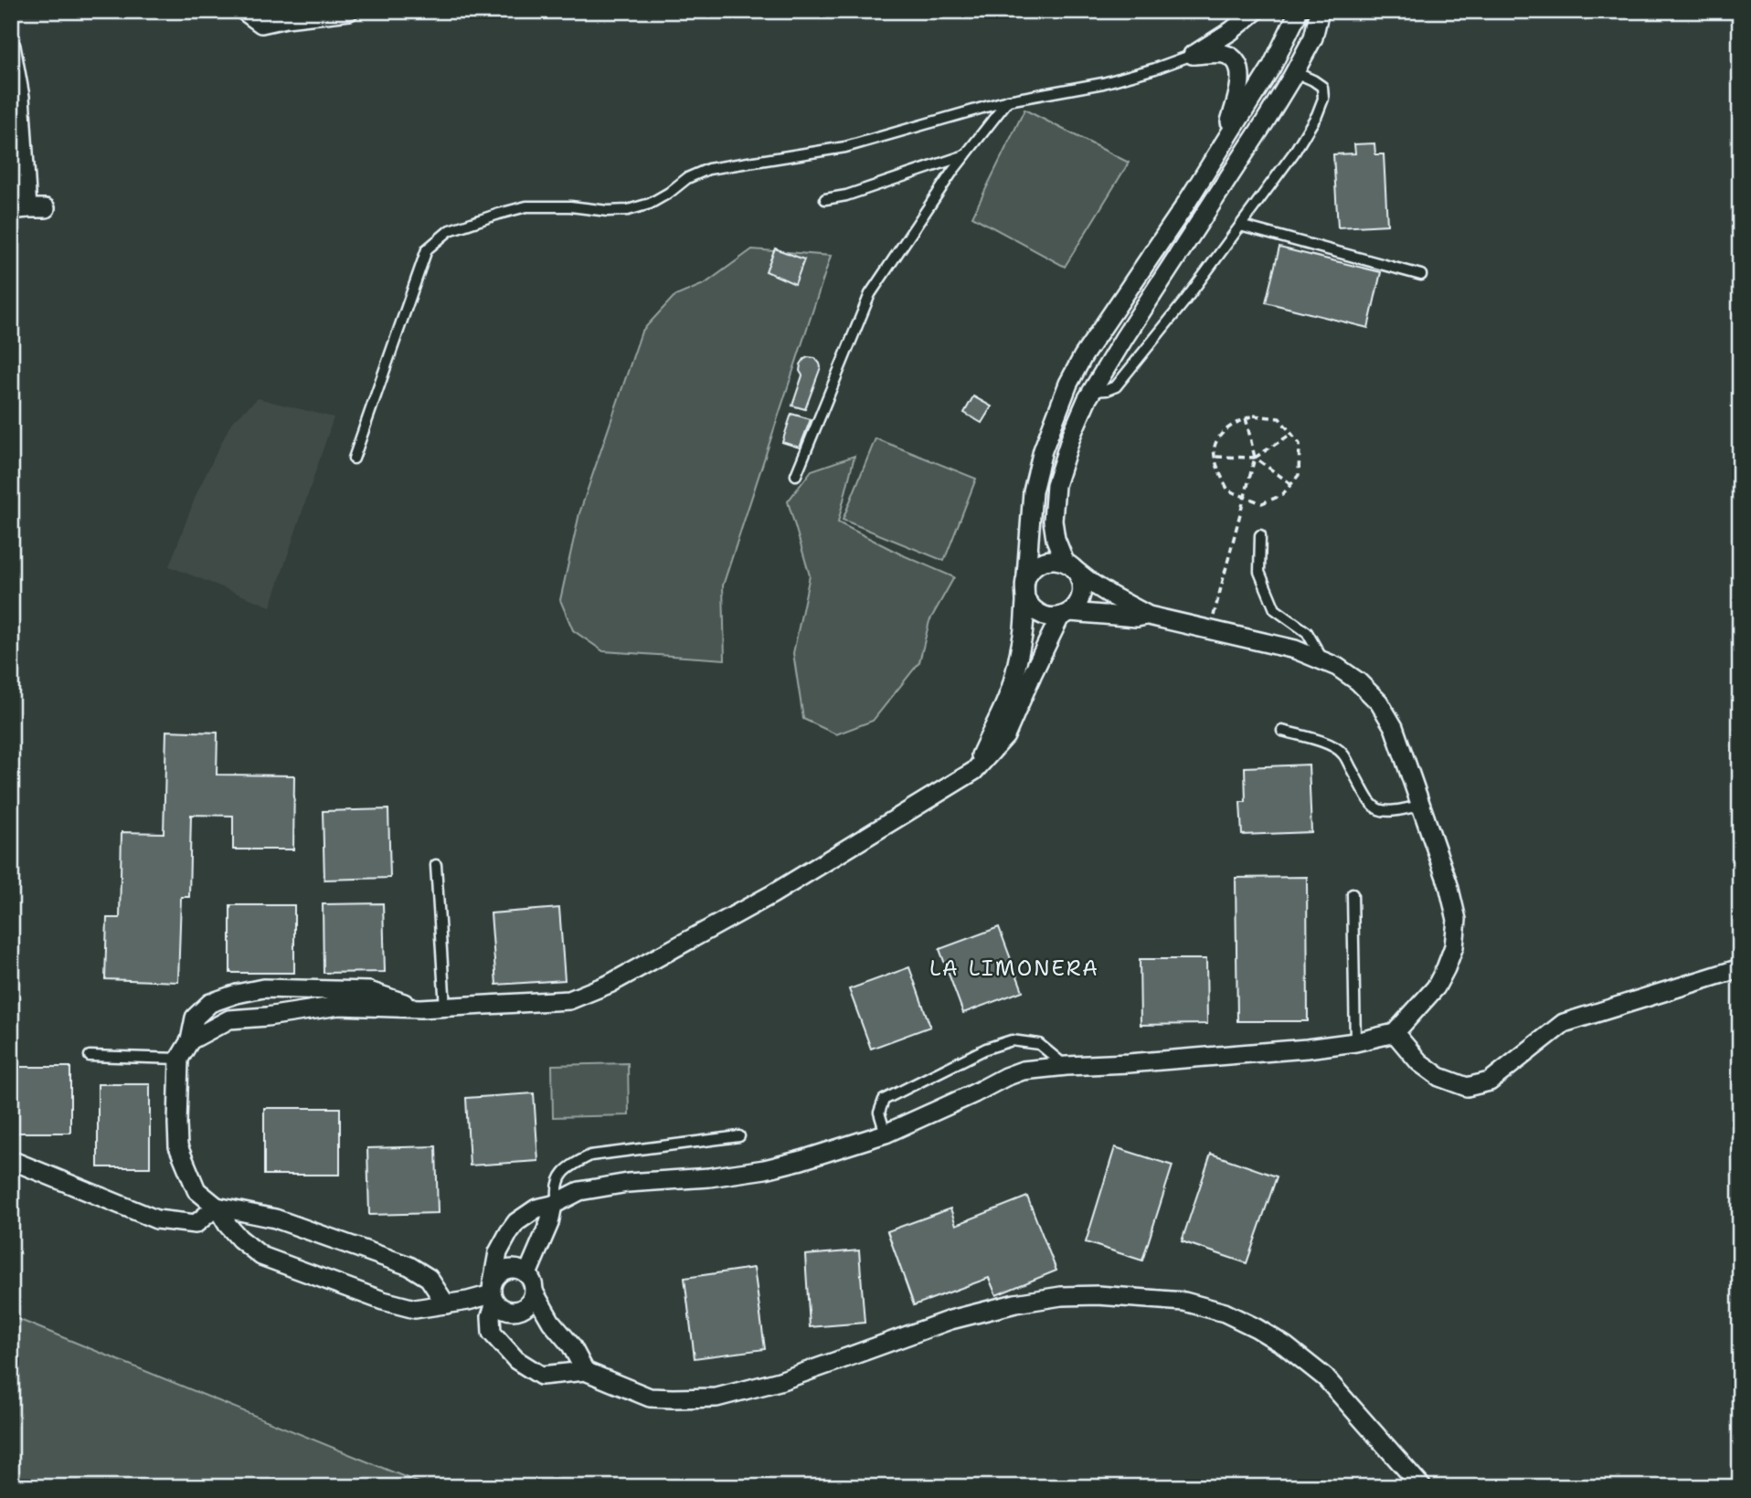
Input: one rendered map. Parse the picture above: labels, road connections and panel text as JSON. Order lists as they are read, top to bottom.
{
  "districts": ["LA LIMONERA"]
}
